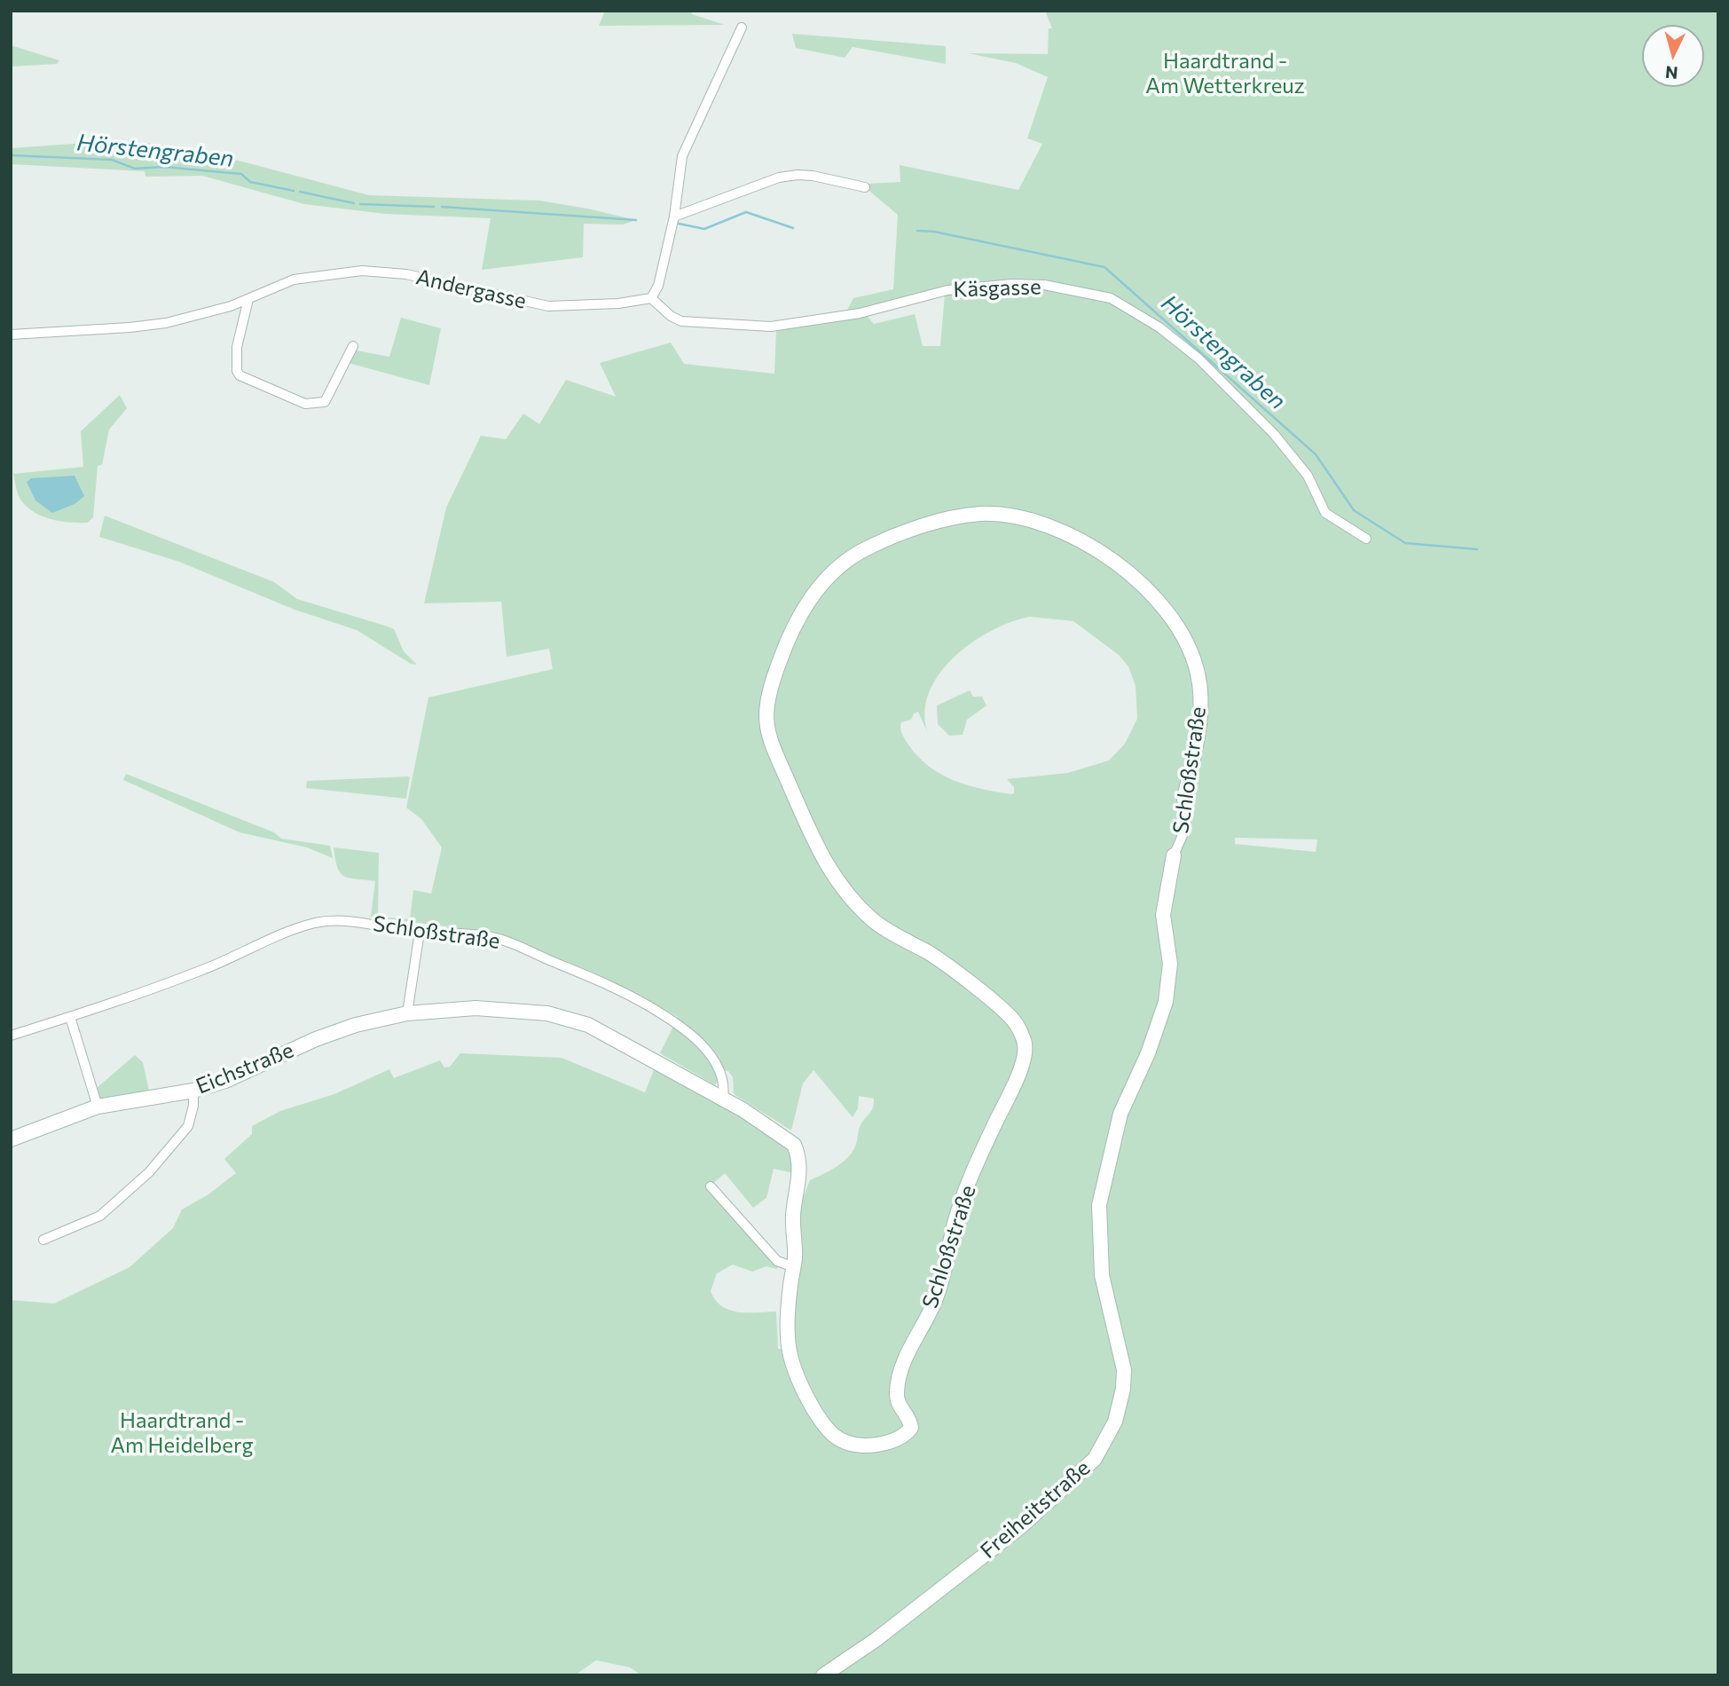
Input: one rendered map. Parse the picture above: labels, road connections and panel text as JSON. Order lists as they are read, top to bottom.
{
  "streets": {
    "street": [
      "Käsgasse",
      "Andergasse",
      "Schloßstraße",
      "Eichstraße",
      "Freiheitstraße"
    ]
  },
  "crossings": [
    ["Käsgasse", "Andergasse"],
    ["Schloßstraße", "Eichstraße"],
    ["Schloßstraße", "Freiheitstraße"]
  ],
  "water": ["Hörstengraben"],
  "parks": ["Haardtrand - Am Wetterkreuz", "Haardtrand - Am Heidelberg"],
  "north": "bottom"
}
